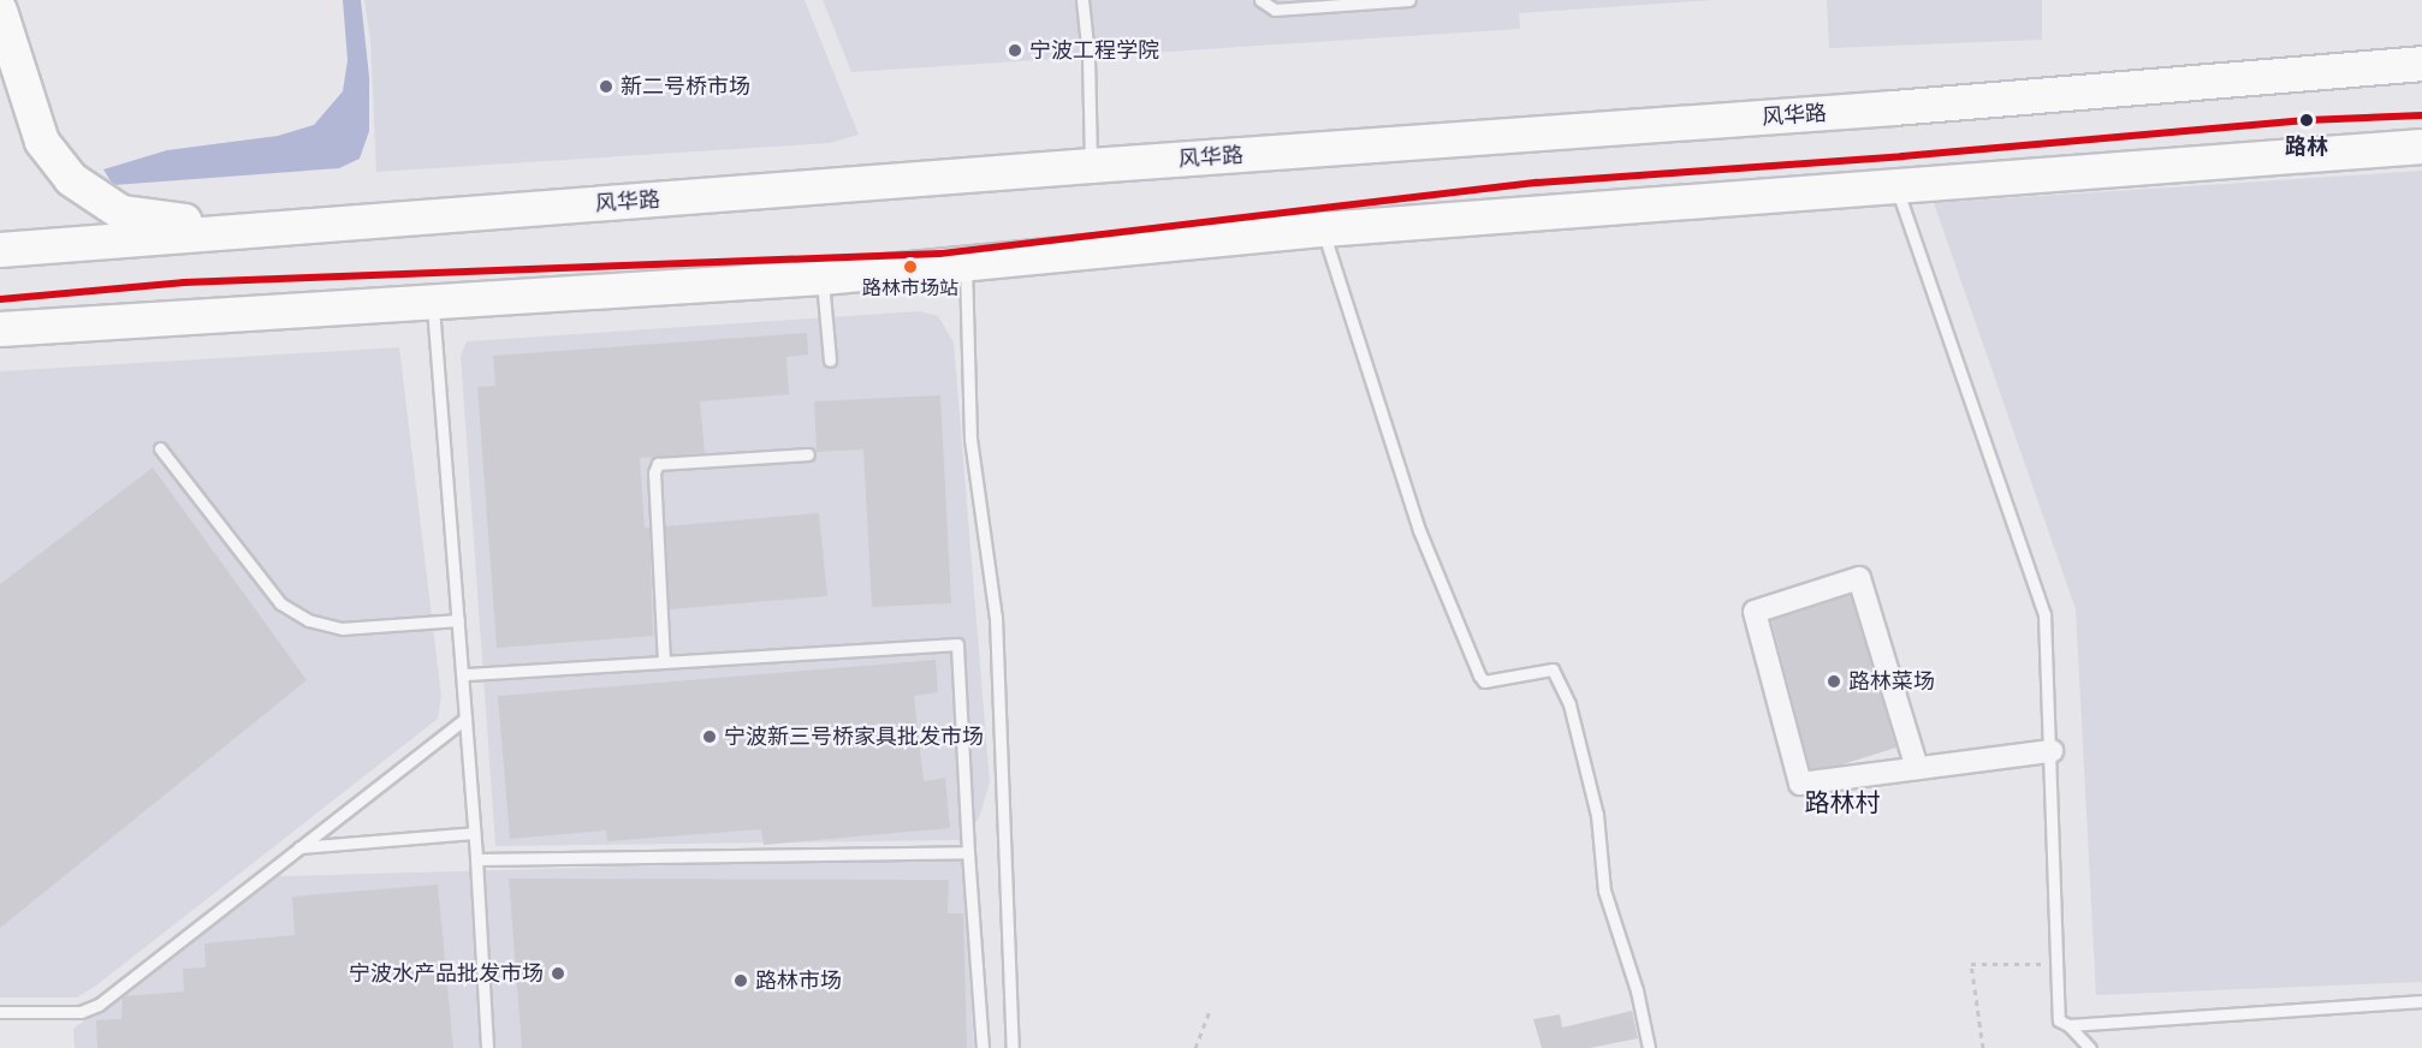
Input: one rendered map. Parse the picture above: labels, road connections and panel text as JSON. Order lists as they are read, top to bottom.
{
  "streets": {
    "main road": ["风华路"]
  },
  "districts": ["路林村"],
  "places": [
    "宁波工程学院",
    "新二号桥市场",
    "路林",
    "路林市场站",
    "路林菜场",
    "宁波新三号桥家具批发市场",
    "宁波水产品批发市场",
    "路林市场"
  ]
}
